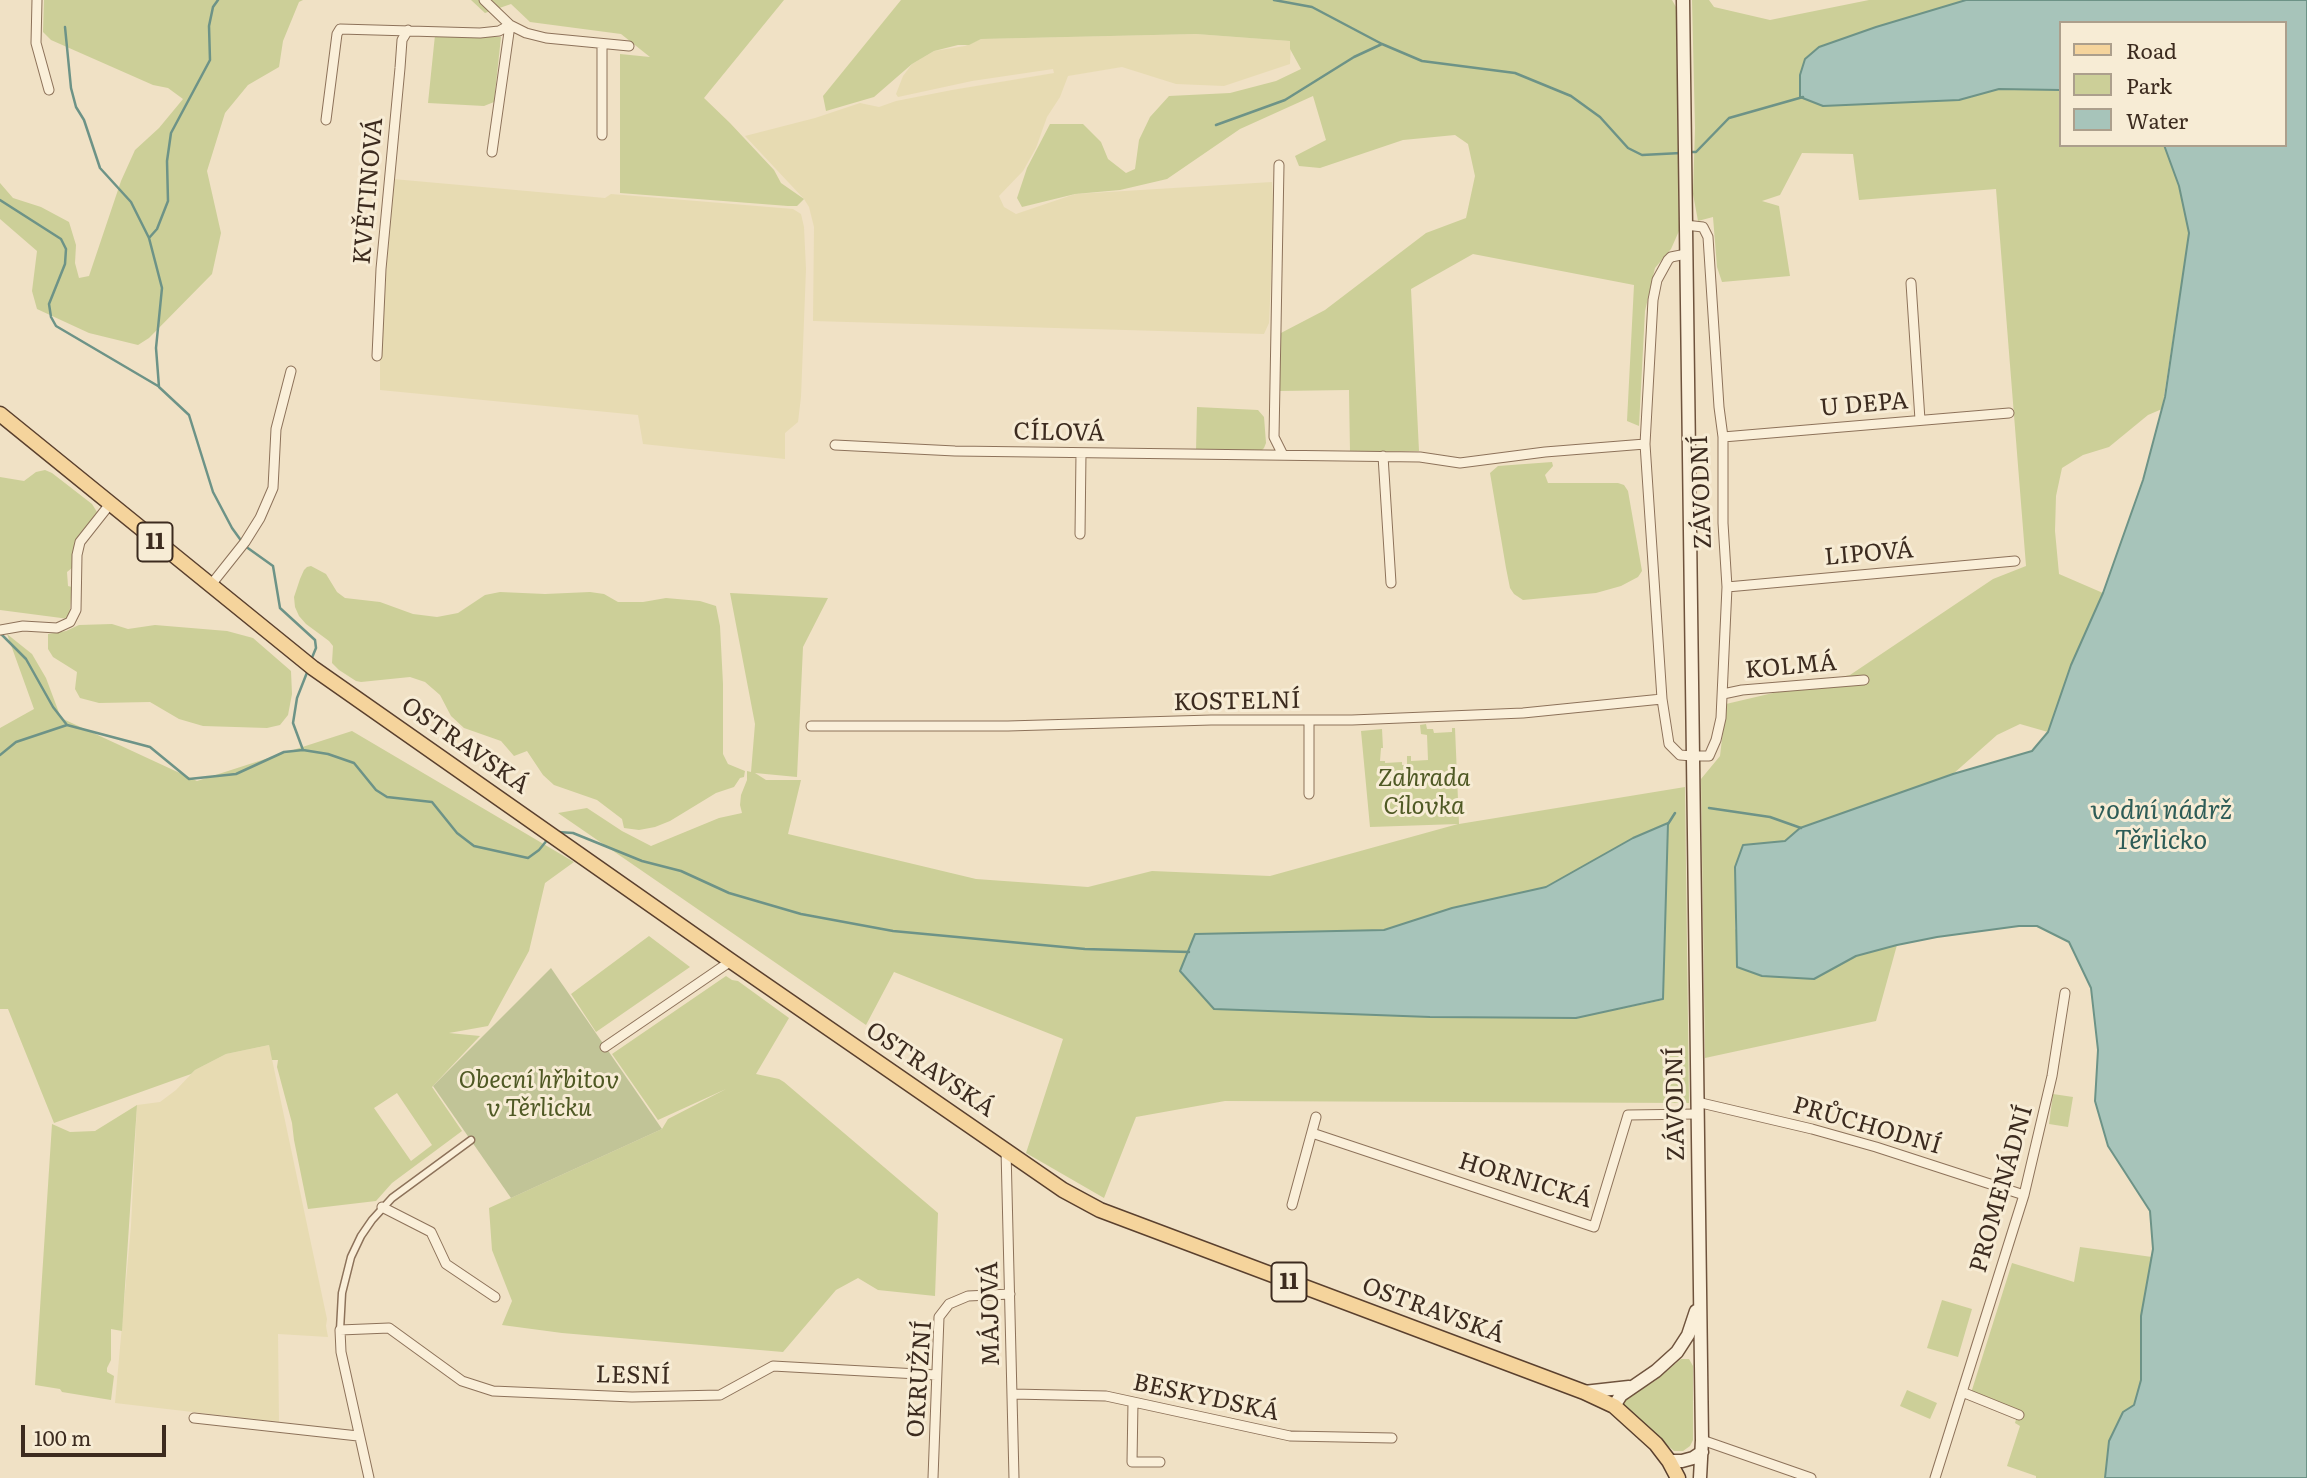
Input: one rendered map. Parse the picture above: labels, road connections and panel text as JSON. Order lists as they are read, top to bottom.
{
  "streets": {
    "main road": ["ZÁVODNÍ", "11", "OSTRAVSKÁ"],
    "street": [
      "KVĚTINOVÁ",
      "U DEPA",
      "CÍLOVÁ",
      "LIPOVÁ",
      "KOLMÁ",
      "KOSTELNÍ",
      "PRŮCHODNÍ",
      "HORNICKÁ",
      "PROMENÁDNÍ",
      "MÁJOVÁ",
      "LESNÍ",
      "OKRUŽNÍ",
      "BESKYDSKÁ"
    ]
  },
  "crossings": [
    ["U DEPA", "ZÁVODNÍ"],
    ["ZÁVODNÍ", "LIPOVÁ"],
    ["ZÁVODNÍ", "KOLMÁ"],
    ["ZÁVODNÍ", "PRŮCHODNÍ"],
    ["ZÁVODNÍ", "HORNICKÁ"],
    ["OSTRAVSKÁ", "MÁJOVÁ"],
    ["PRŮCHODNÍ", "HORNICKÁ"],
    ["PRŮCHODNÍ", "PROMENÁDNÍ"],
    ["MÁJOVÁ", "OKRUŽNÍ"],
    ["MÁJOVÁ", "BESKYDSKÁ"],
    ["LESNÍ", "OKRUŽNÍ"]
  ],
  "water": ["vodní nádrž Těrlicko"],
  "parks": ["Zahrada Cílovka", "Obecní hřbitov v Těrlicku"],
  "legend": ["Road", "Park", "Water"],
  "scale_bar": "100 m"
}
